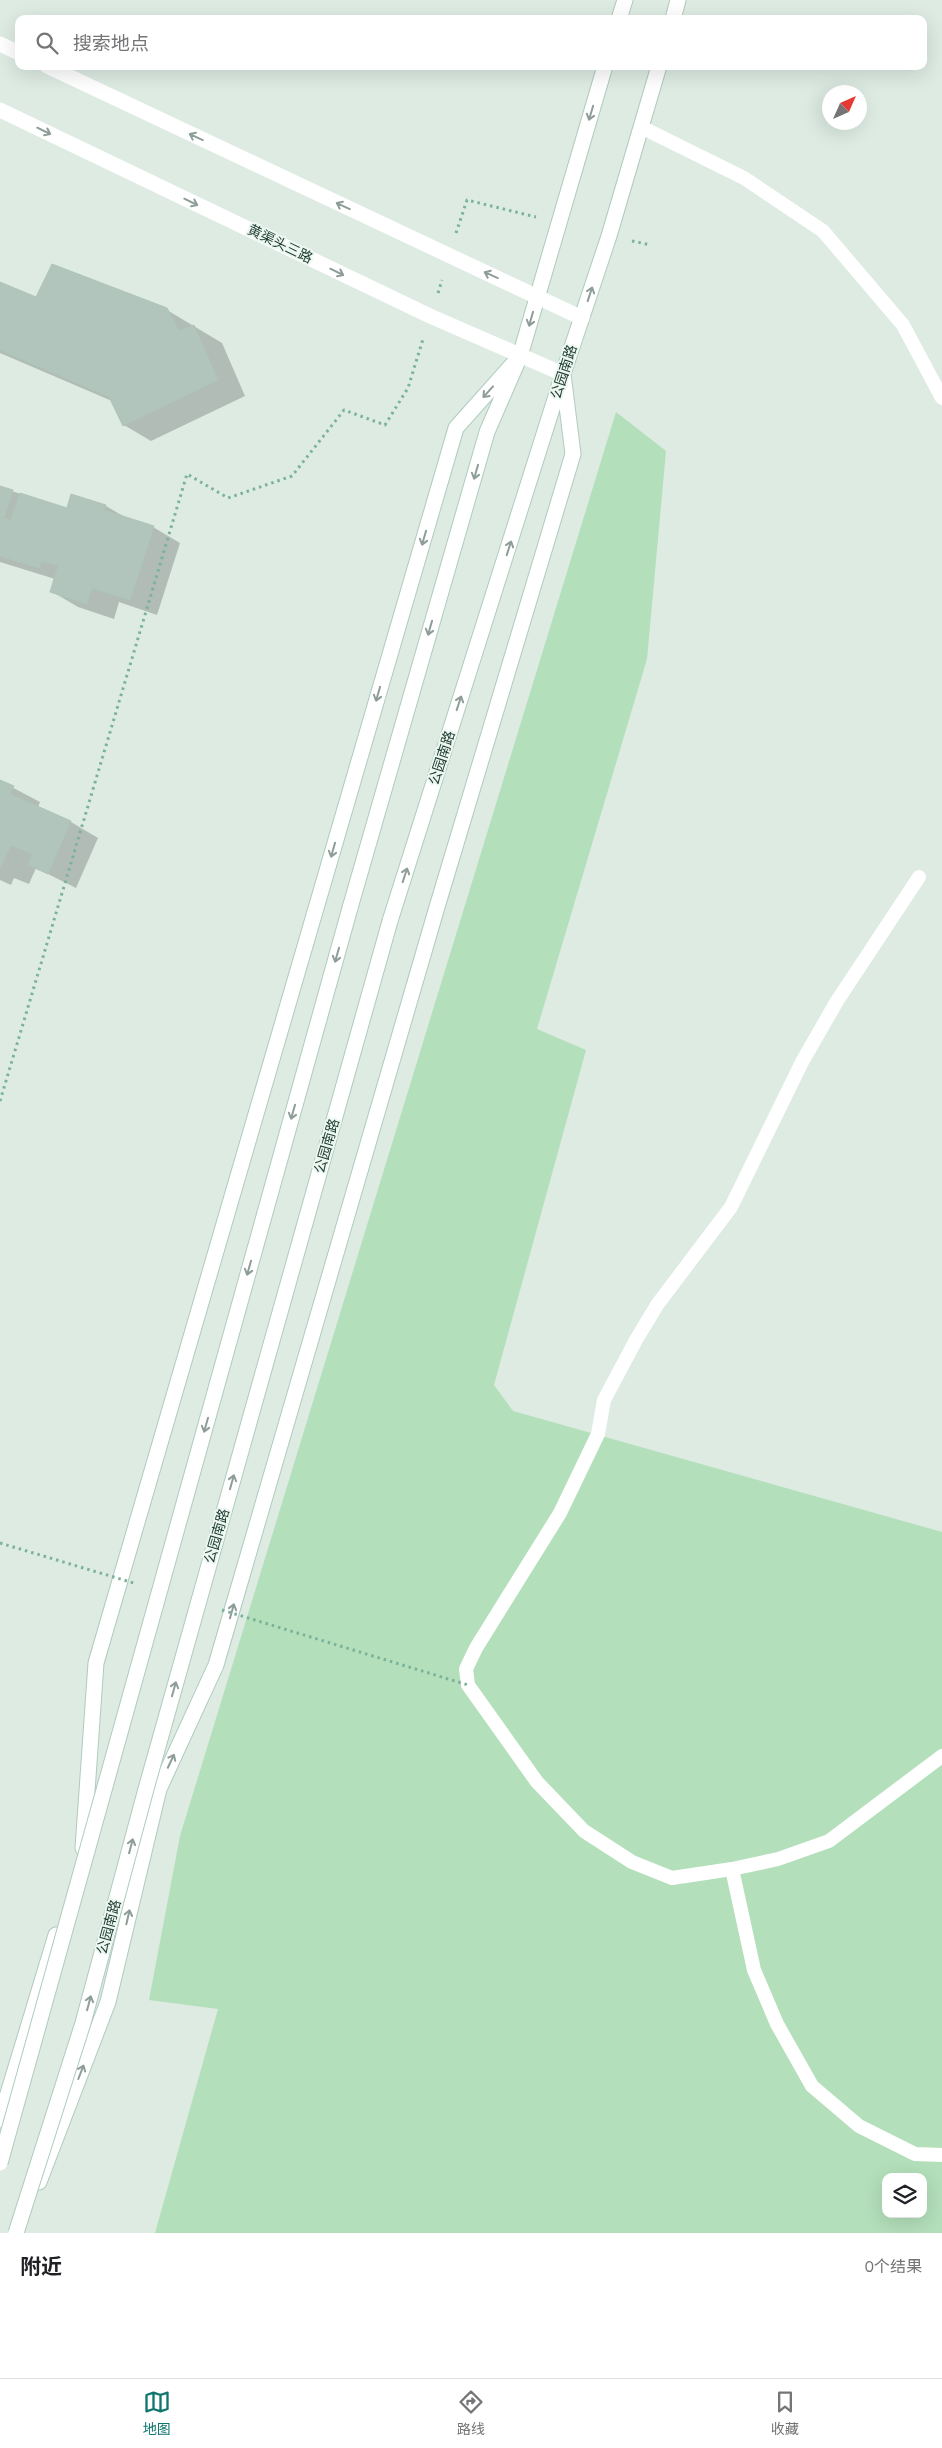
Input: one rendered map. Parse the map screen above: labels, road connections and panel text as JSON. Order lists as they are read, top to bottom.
{
  "streets": {
    "main road": ["黄渠头三路", "公园南路"]
  },
  "crossings": [
    ["黄渠头三路", "公园南路"]
  ],
  "north": "top right",
  "page": {
    "search": "搜索地点",
    "heading": ["附近", "0个结果"],
    "nav": ["地图", "路线", "收藏"]
  }
}
